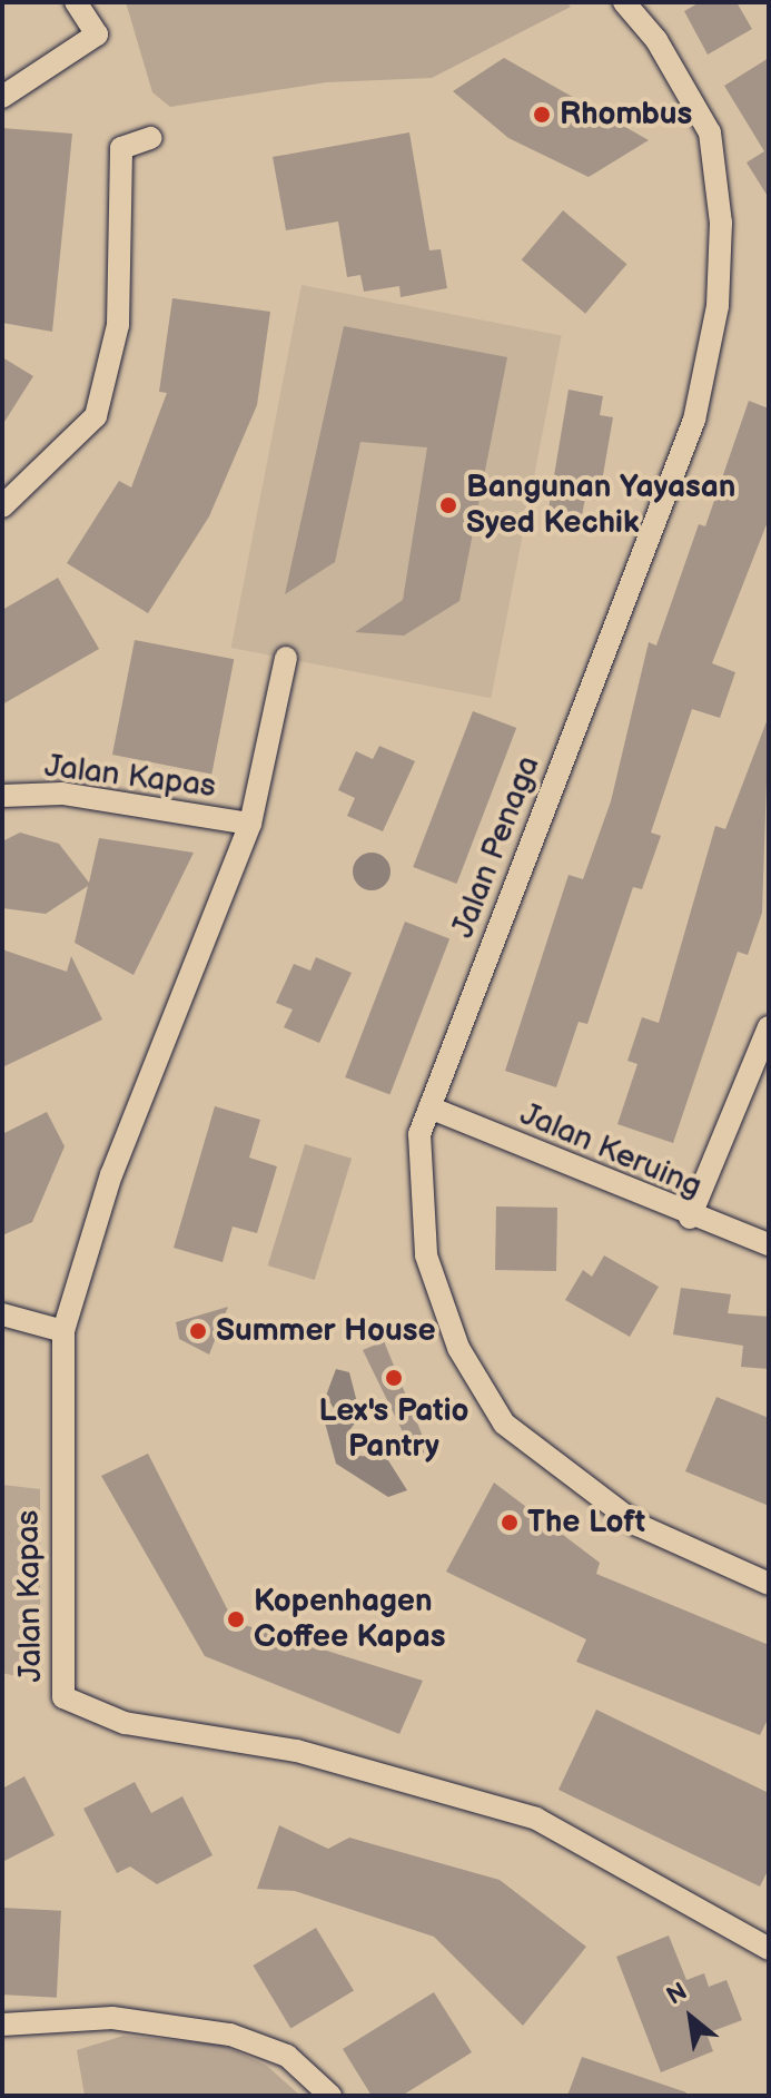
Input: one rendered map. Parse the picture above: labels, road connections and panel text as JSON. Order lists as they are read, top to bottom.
{
  "streets": {
    "street": ["Jalan Kapas", "Jalan Penaga", "Jalan Keruing"]
  },
  "crossings": [
    ["Jalan Penaga", "Jalan Keruing"]
  ],
  "places": [
    "Rhombus",
    "Bangunan Yayasan Syed Kechik",
    "Summer House",
    "Lex's Patio Pantry",
    "The Loft",
    "Kopenhagen Coffee Kapas"
  ],
  "north": "top left"
}
